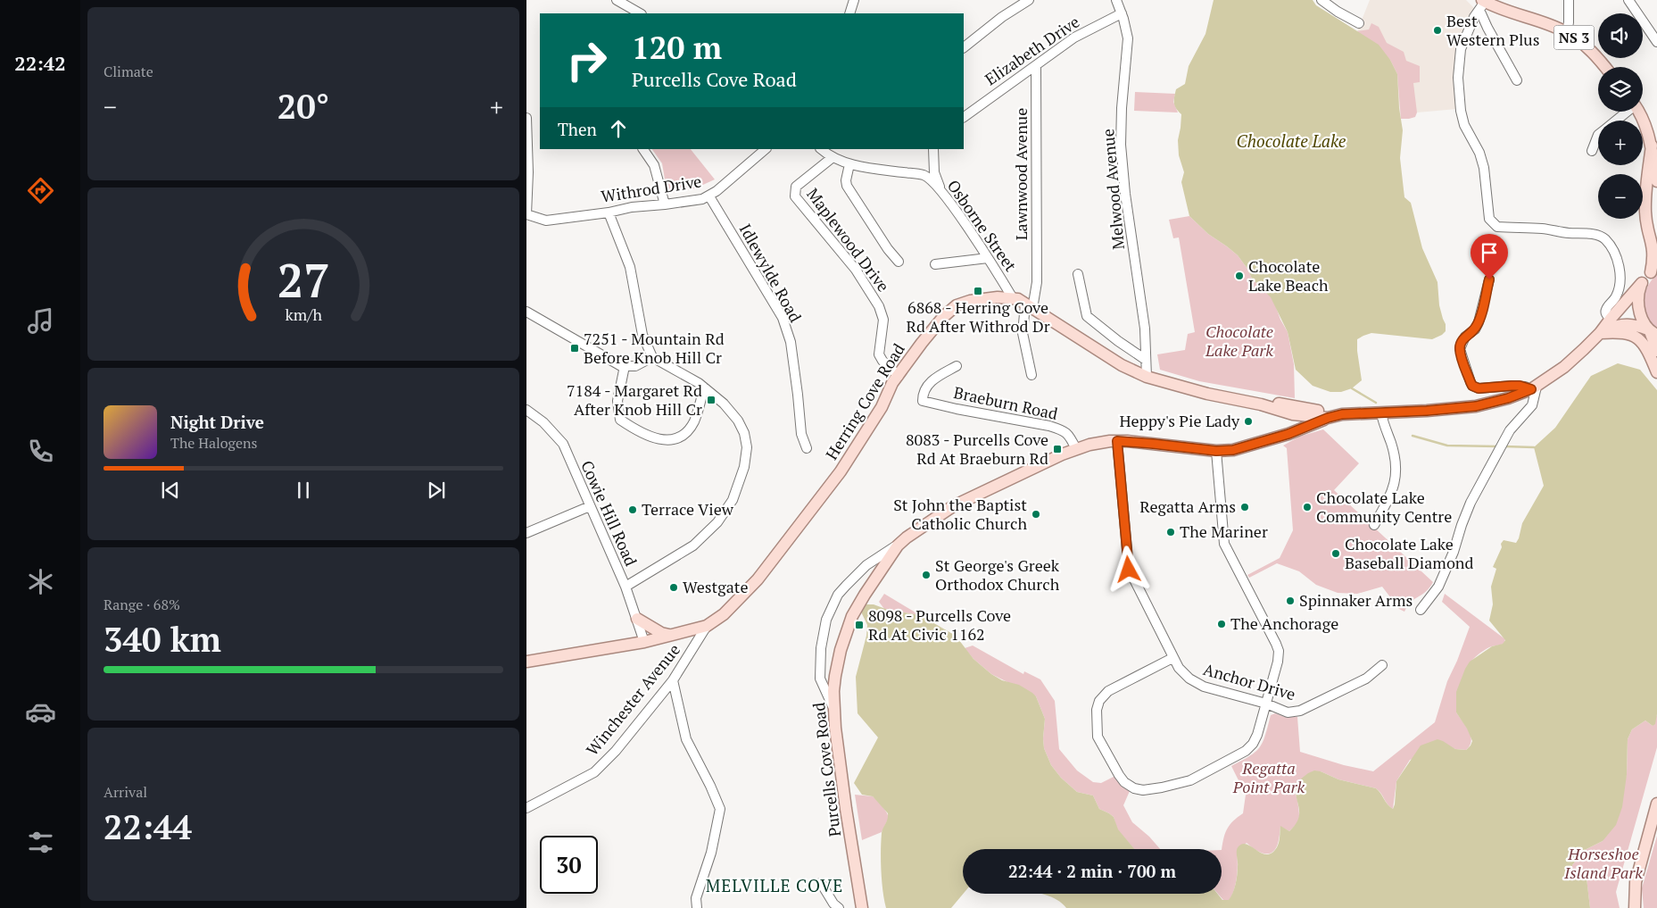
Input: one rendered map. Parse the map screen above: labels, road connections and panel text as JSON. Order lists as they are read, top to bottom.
{
  "streets": {
    "main road": ["NS 3", "Herring Cove Road", "Purcells Cove Road"],
    "street": [
      "Elizabeth Drive",
      "Lawnwood Avenue",
      "Withrod Drive",
      "Melwood Avenue",
      "Osborne Street",
      "Maplewood Drive",
      "Idlewylde Road",
      "Braeburn Road",
      "Cowie Hill Road",
      "Anchor Drive",
      "Winchester Avenue"
    ]
  },
  "crossings": [
    ["Elizabeth Drive", "Lawnwood Avenue"],
    ["Elizabeth Drive", "Melwood Avenue"],
    ["Lawnwood Avenue", "Herring Cove Road"],
    ["Withrod Drive", "Idlewylde Road"],
    ["Melwood Avenue", "Herring Cove Road"],
    ["Osborne Street", "Maplewood Drive"],
    ["Osborne Street", "Herring Cove Road"],
    ["Maplewood Drive", "Herring Cove Road"],
    ["Herring Cove Road", "Cowie Hill Road"],
    ["Herring Cove Road", "Winchester Avenue"],
    ["Herring Cove Road", "Purcells Cove Road"],
    ["Braeburn Road", "Purcells Cove Road"],
    ["Anchor Drive", "Purcells Cove Road"]
  ],
  "districts": ["MELVILLE COVE"],
  "water": ["Chocolate Lake"],
  "parks": ["Chocolate Lake Park", "Regatta Point Park", "Horseshoe Island Park"],
  "places": {
    "other": [
      "Best Western Plus",
      "Chocolate Lake Beach",
      "Heppy's Pie Lady",
      "Regatta Arms",
      "Chocolate Lake Community Centre",
      "Terrace View",
      "St John the Baptist Catholic Church",
      "The Mariner",
      "Chocolate Lake Baseball Diamond",
      "St George's Greek Orthodox Church",
      "Westgate",
      "Spinnaker Arms",
      "The Anchorage"
    ],
    "transit": [
      "6868 - Herring Cove Rd After Withrod Dr",
      "7251 - Mountain Rd Before Knob Hill Cr",
      "7184 - Margaret Rd After Knob Hill Cr",
      "8083 - Purcells Cove Rd At Braeburn Rd",
      "8098 - Purcells Cove Rd At Civic 1162"
    ]
  },
  "page": {
    "tabs": "22:42",
    "tile": [
      "Climate",
      ["Range · 68%", "340 km"],
      ["Arrival", "22:44"]
    ],
    "map_buttons": ["+", "−"],
    "turn": ["120 m", "Purcells Cove Road"],
    "heat": ["−", "20°", "+"],
    "then": "Then",
    "song": ["Night Drive", "The Halogens"],
    "limit": "30",
    "trip": "22:44 · 2 min · 700 m",
    "gauge": ["27", "km/h"]
  }
}
